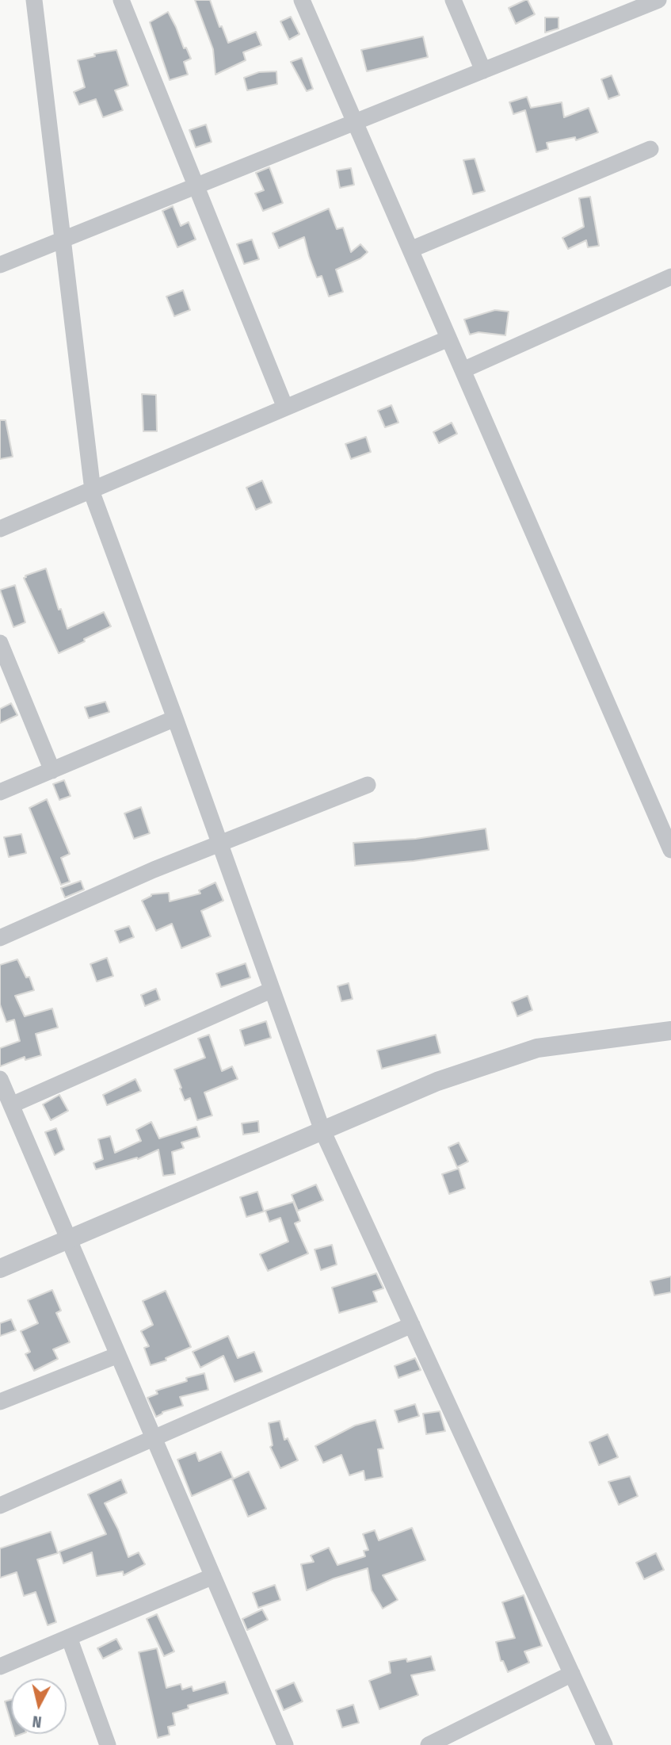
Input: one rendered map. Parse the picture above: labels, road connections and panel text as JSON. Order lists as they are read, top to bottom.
{
  "north": "bottom"
}
